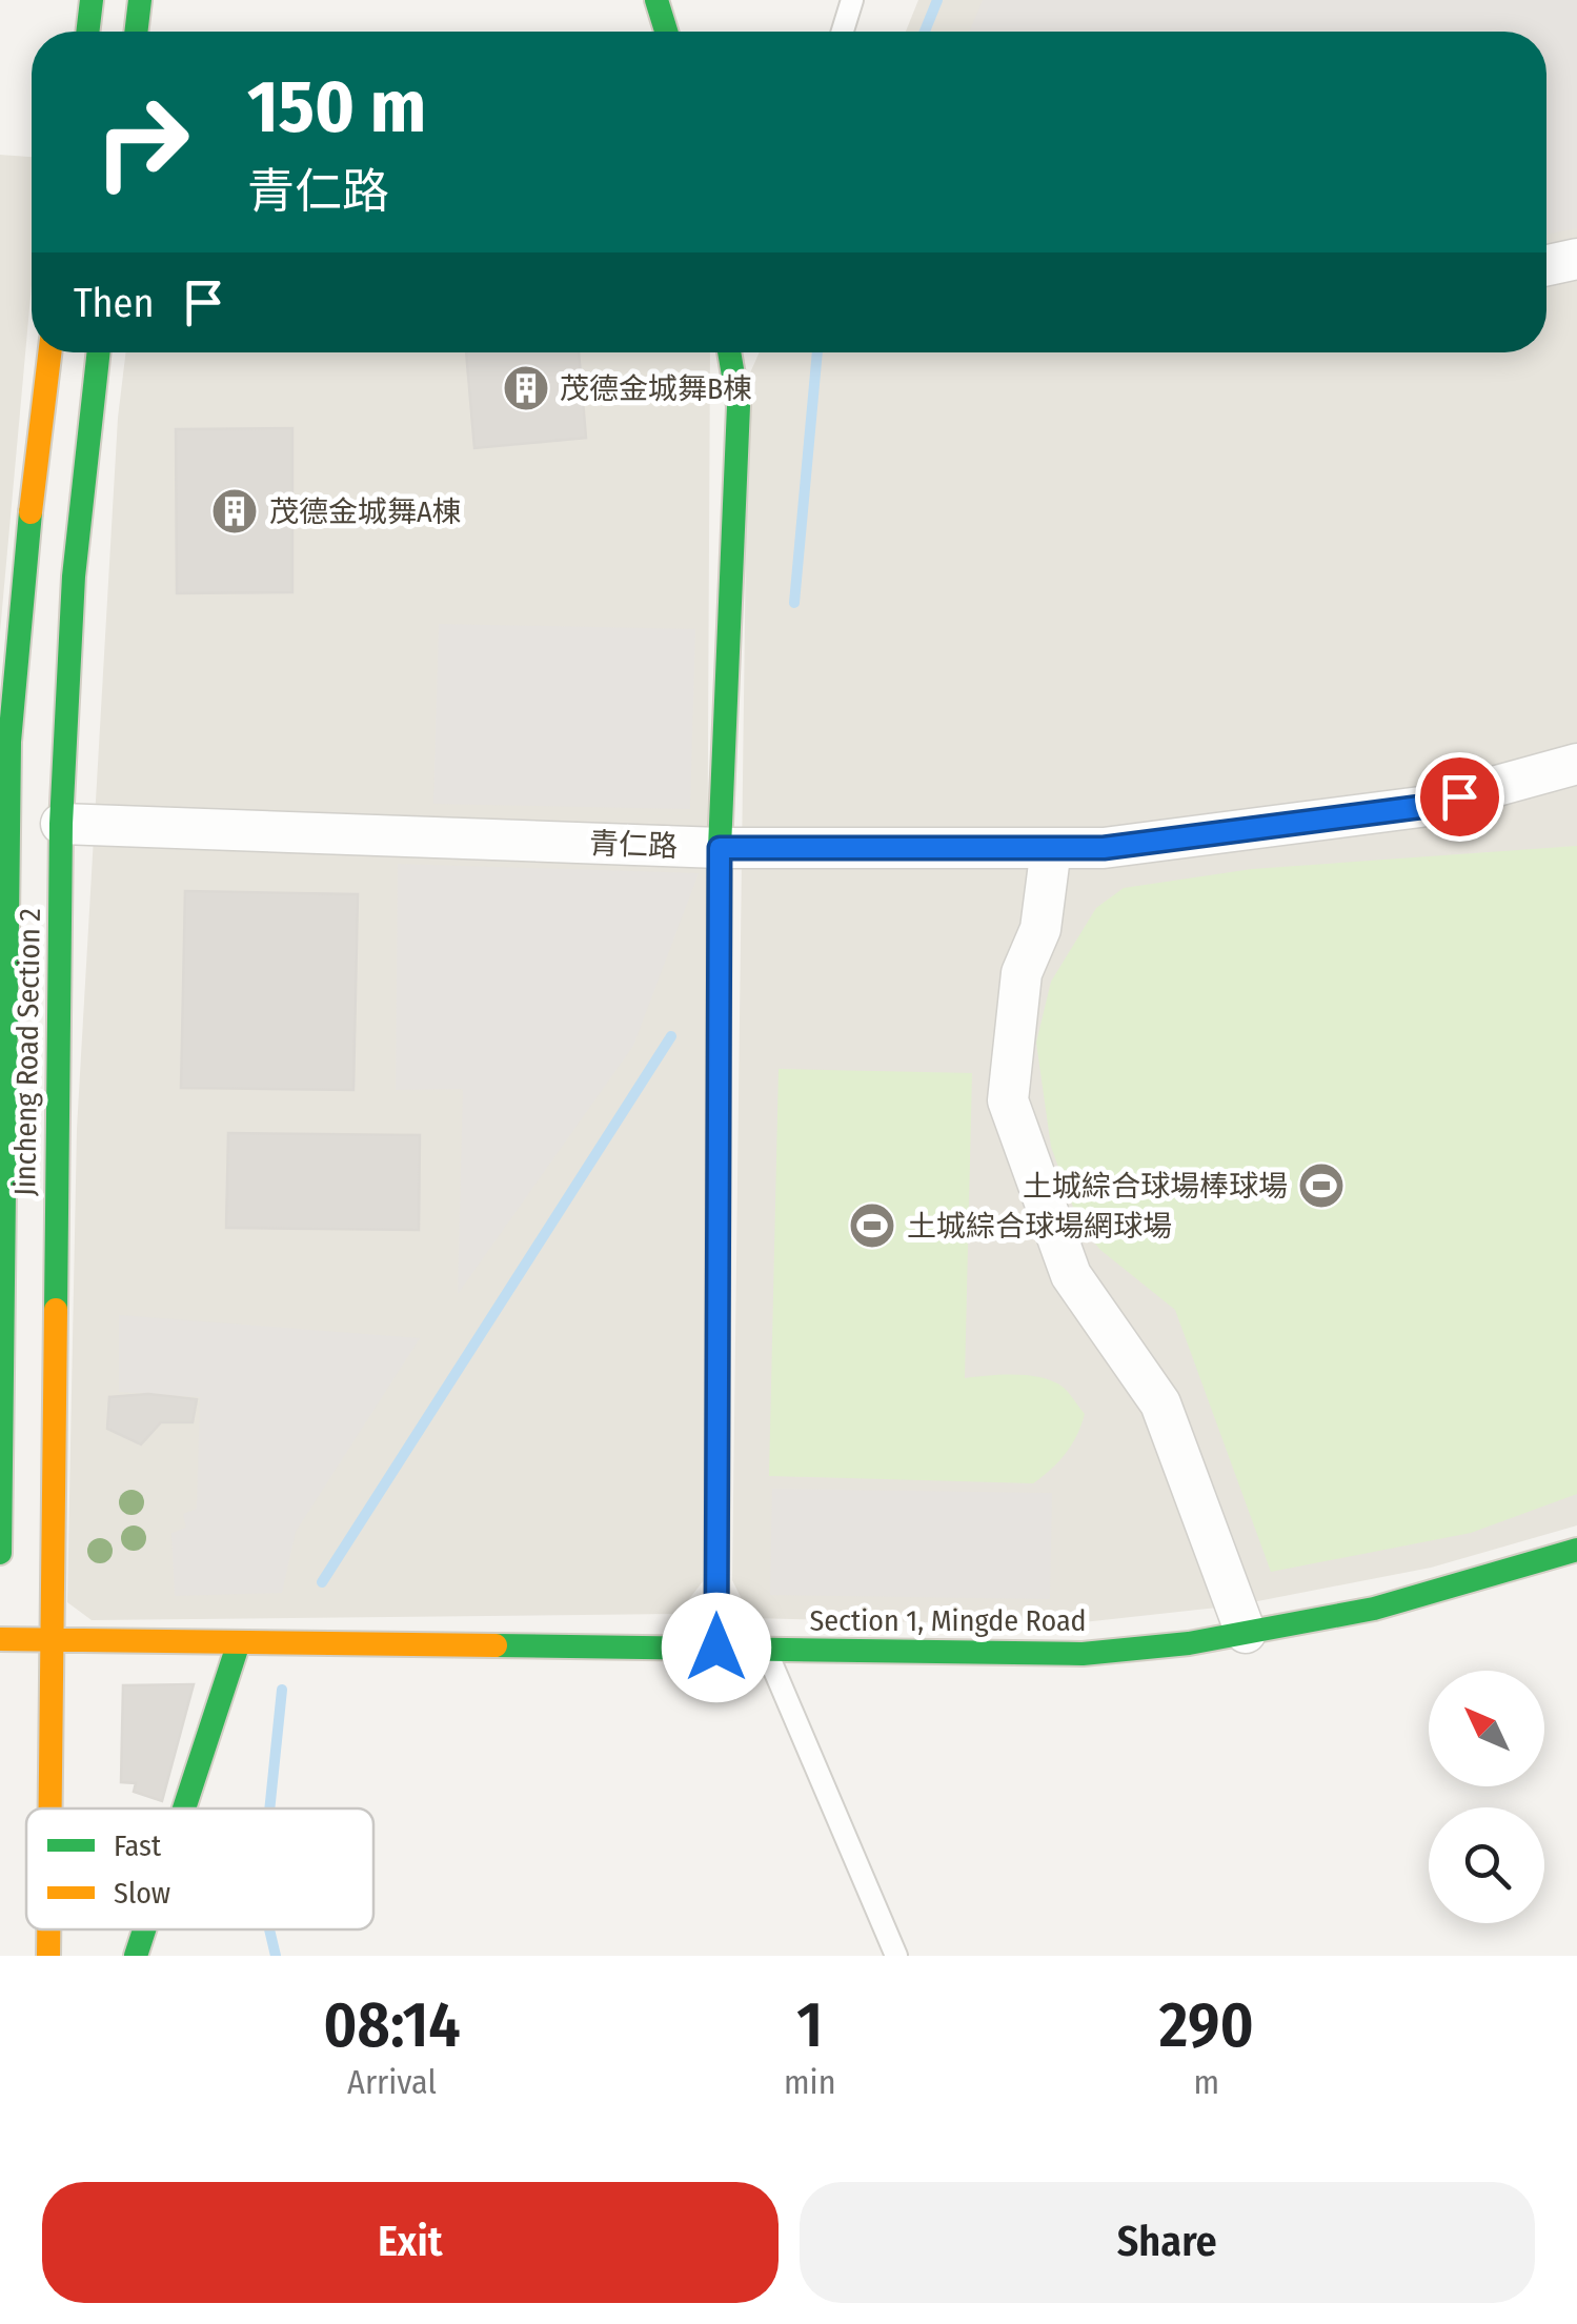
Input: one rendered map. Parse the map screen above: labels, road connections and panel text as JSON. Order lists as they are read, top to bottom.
{
  "streets": {
    "main road": ["Jincheng Road Section 2", "Section 1, Mingde Road"],
    "street": ["青仁路"]
  },
  "crossings": [
    ["青仁路", "Jincheng Road Section 2"],
    ["Jincheng Road Section 2", "Section 1, Mingde Road"]
  ],
  "places": {
    "building": ["茂德金城舞B棟", "茂德金城舞A棟"],
    "sports": ["土城綜合球場棒球場", "土城綜合球場網球場"]
  },
  "legend": ["Fast", "Slow"],
  "north": "top left",
  "page": {
    "turn": ["150 m", "青仁路"],
    "then": "Then",
    "eta": [
      "08:14",
      "Arrival",
      "1",
      "min",
      "290",
      "m"
    ],
    "buttons": ["Exit", "Share"]
  }
}
